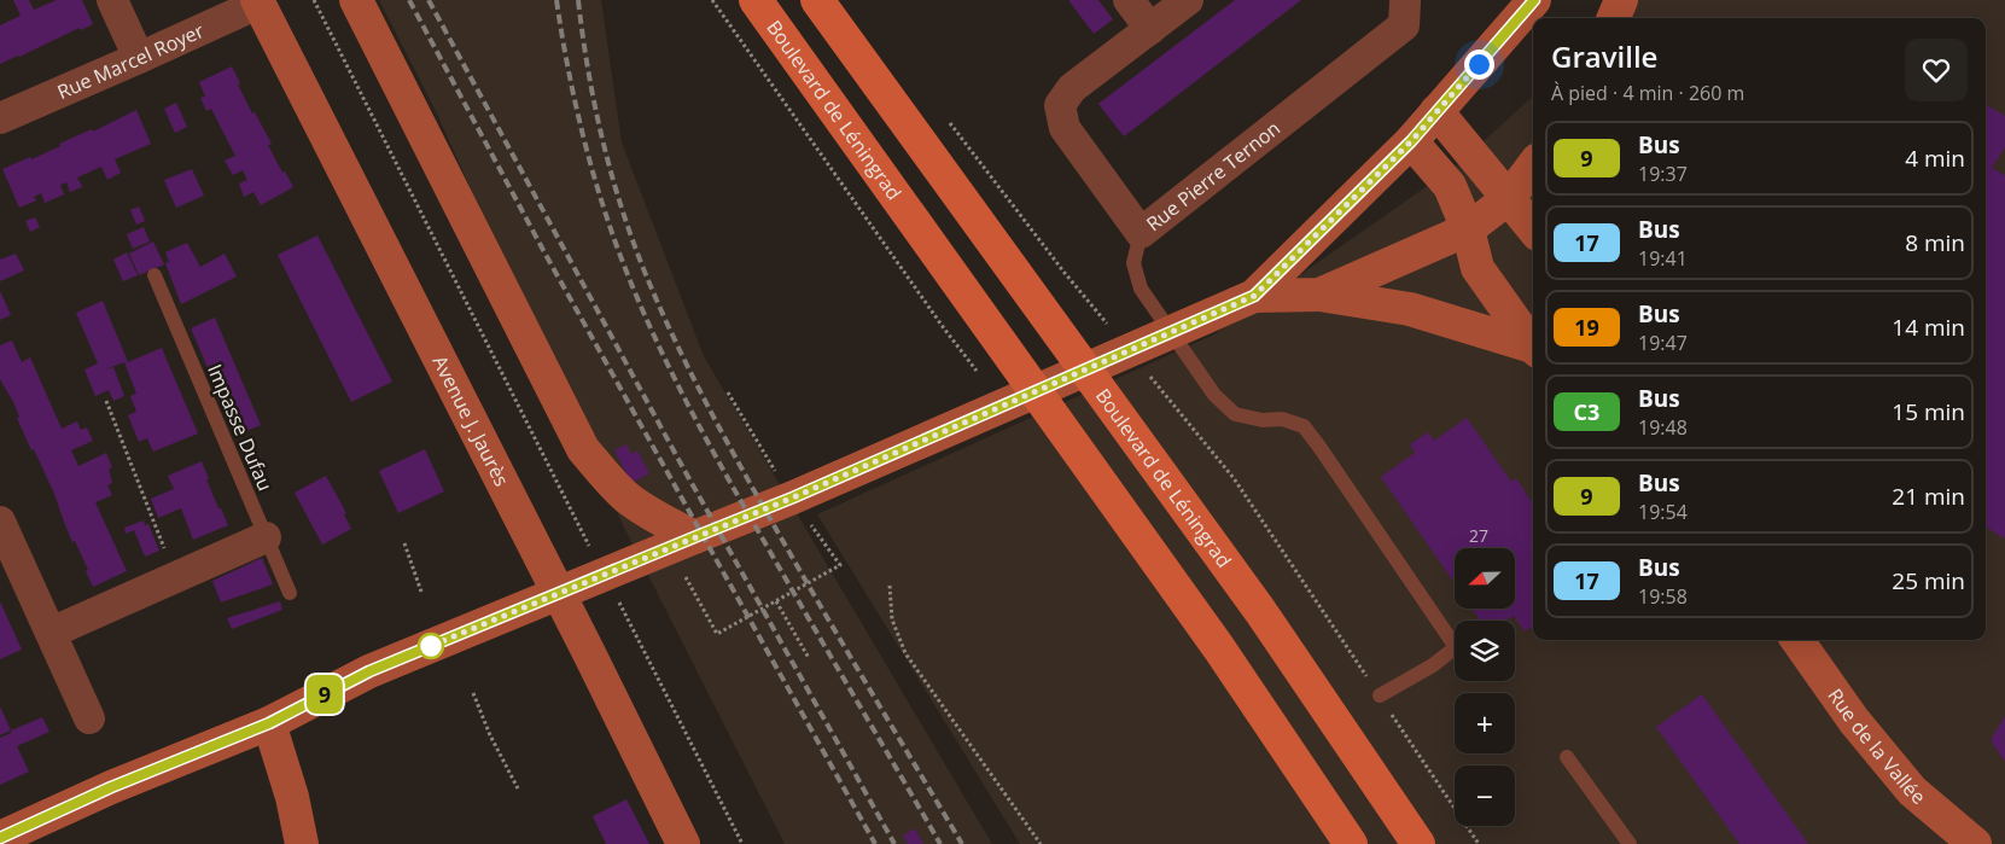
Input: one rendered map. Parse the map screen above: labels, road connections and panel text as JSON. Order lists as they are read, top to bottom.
{
  "streets": {
    "main road": ["Boulevard de Léningrad"],
    "street": [
      "Rue Marcel Royer",
      "Rue Pierre Ternon",
      "Avenue J. Jaurès",
      "Rue de la Vallée"
    ],
    "lane": ["Impasse Dufau"]
  },
  "crossings": [
    ["Rue Marcel Royer", "Avenue J. Jaurès"]
  ],
  "lines": ["bus line 9"],
  "house_numbers": ["27"],
  "north": "left",
  "page": {
    "on_map": "9",
    "heading": ["Graville", "À pied · 4 min · 260 m"],
    "list": [
      {
        "mark": "9",
        "name": "Bus",
        "note": "19:37",
        "value": "4 min"
      },
      {
        "mark": "17",
        "name": "Bus",
        "note": "19:41",
        "value": "8 min"
      },
      {
        "mark": "19",
        "name": "Bus",
        "note": "19:47",
        "value": "14 min"
      },
      {
        "mark": "C3",
        "name": "Bus",
        "note": "19:48",
        "value": "15 min"
      },
      {
        "mark": "9",
        "name": "Bus",
        "note": "19:54",
        "value": "21 min"
      },
      {
        "mark": "17",
        "name": "Bus",
        "note": "19:58",
        "value": "25 min"
      }
    ],
    "map_buttons": ["+", "−"]
  }
}
